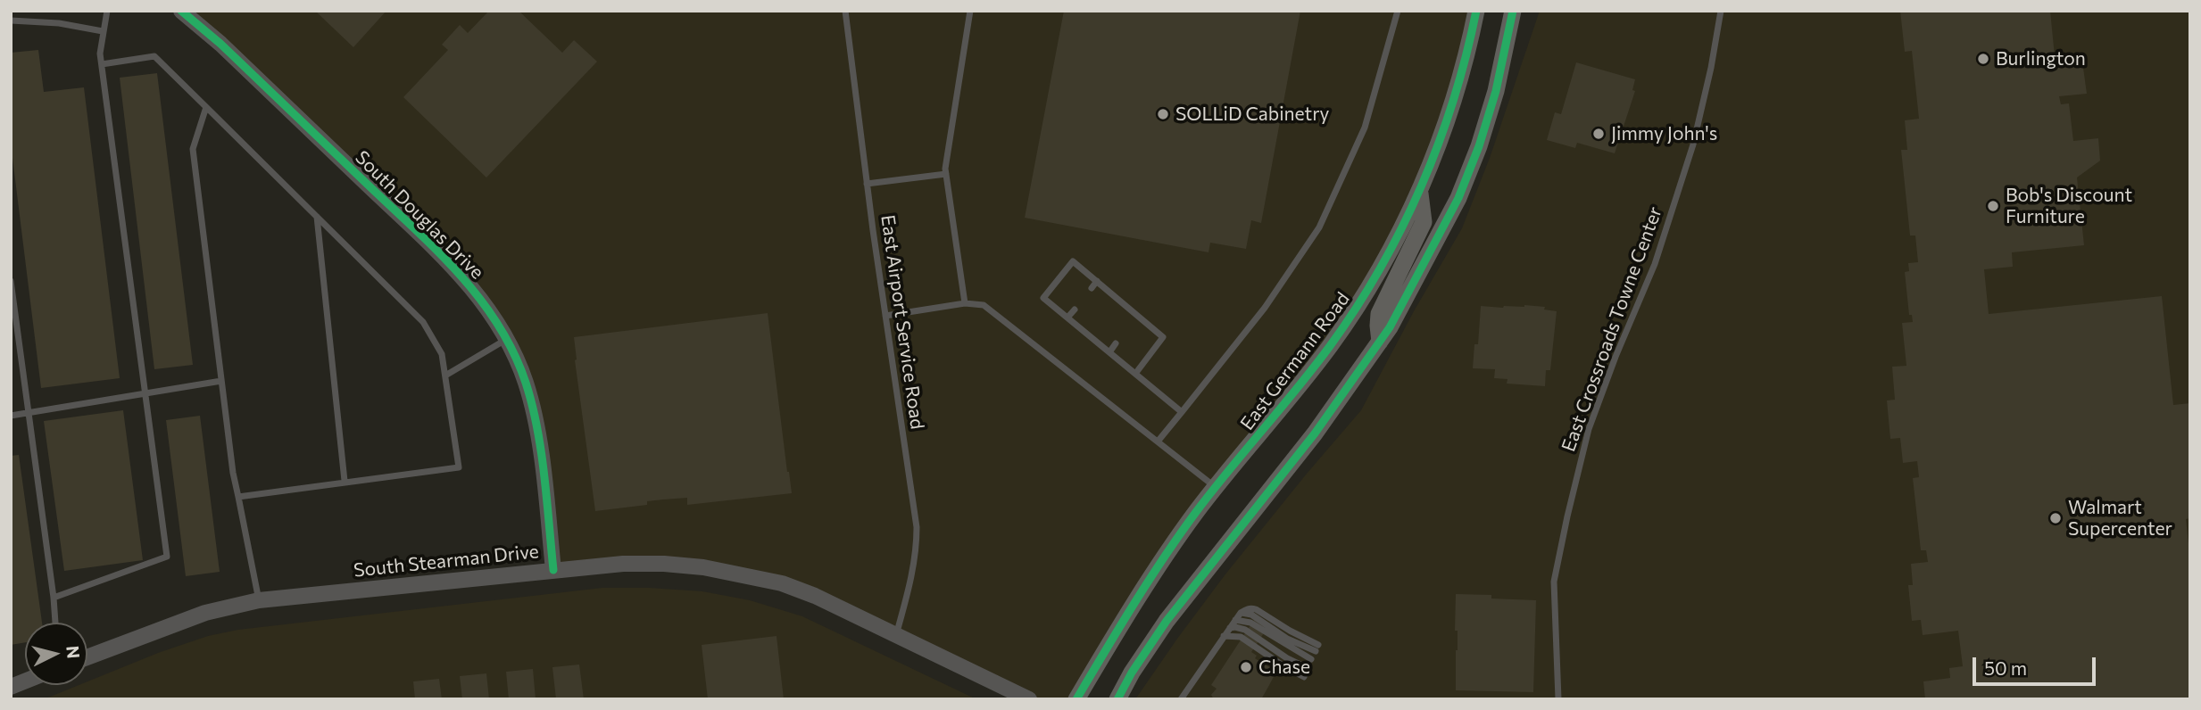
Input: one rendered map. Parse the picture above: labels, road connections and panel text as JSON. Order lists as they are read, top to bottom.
{
  "streets": {
    "main road": ["East Germann Road"],
    "street": ["South Douglas Drive", "South Stearman Drive"],
    "lane": ["East Airport Service Road", "East Crossroads Towne Center"]
  },
  "crossings": [
    ["South Douglas Drive", "South Stearman Drive"],
    ["East Airport Service Road", "South Stearman Drive"]
  ],
  "places": [
    "Burlington",
    "SOLLiD Cabinetry",
    "Jimmy John's",
    "Bob's Discount Furniture",
    "Walmart Supercenter",
    "Chase"
  ],
  "scale_bar": "50 m",
  "north": "right"
}
